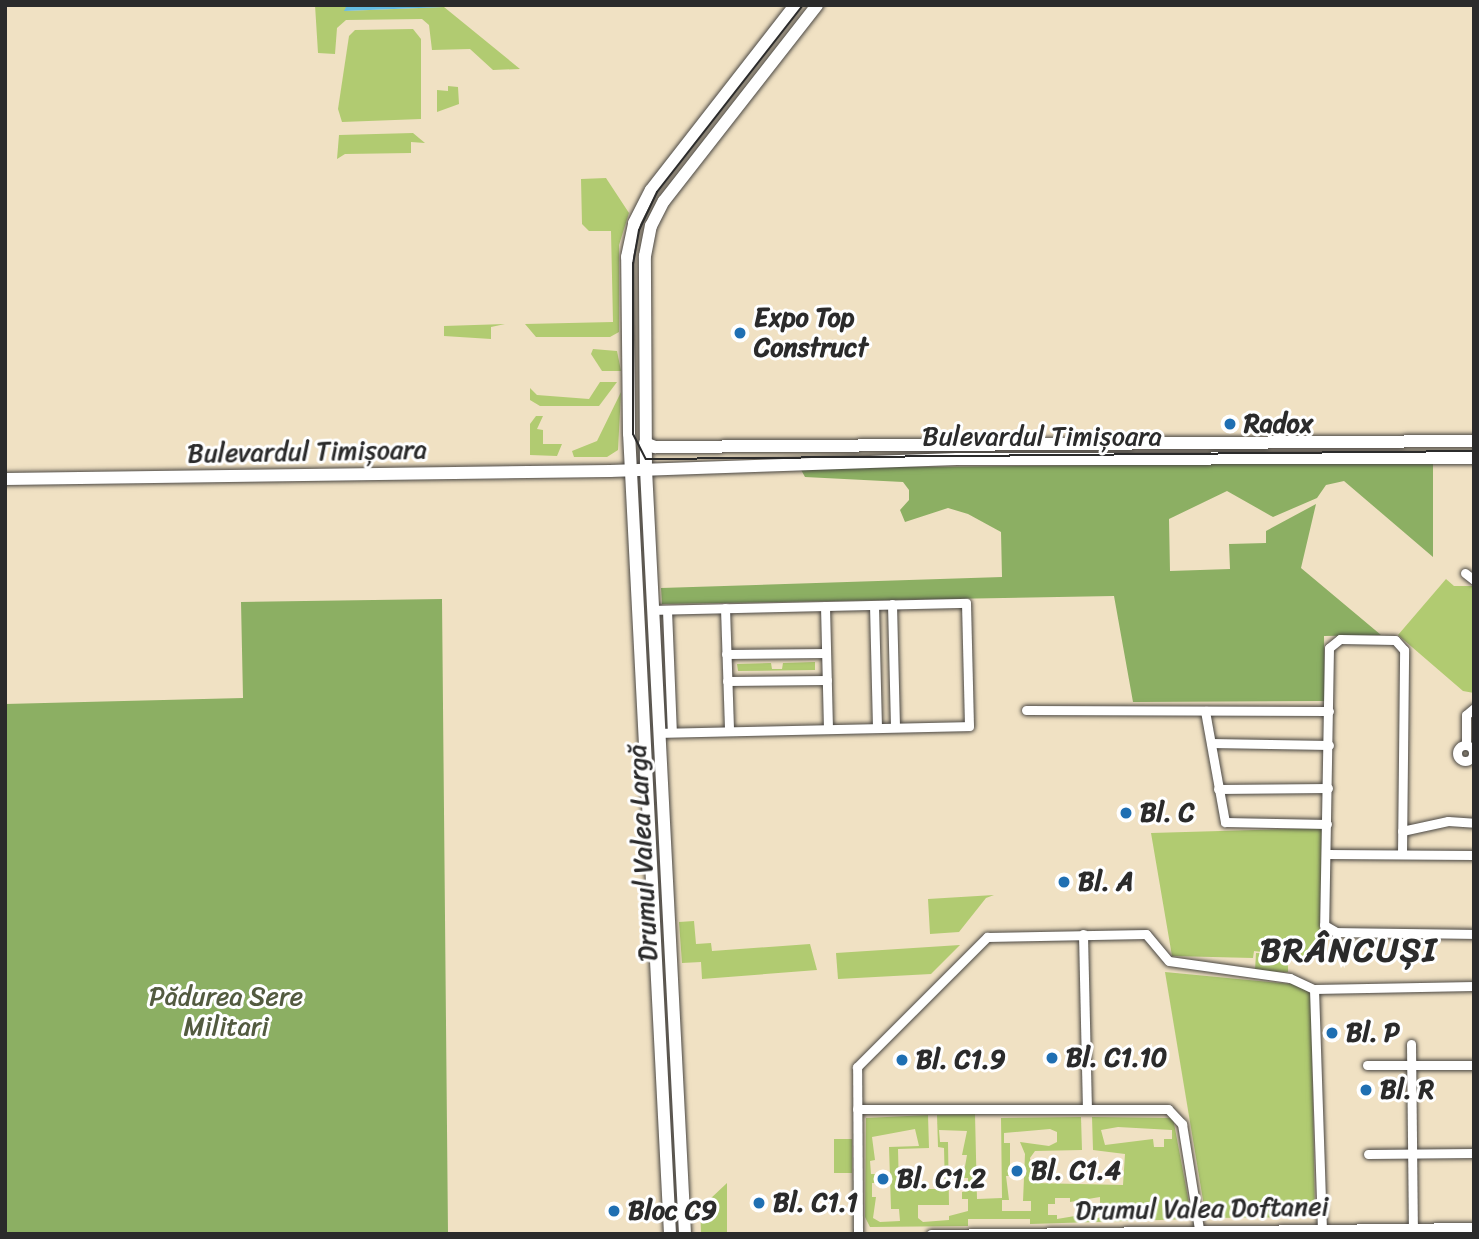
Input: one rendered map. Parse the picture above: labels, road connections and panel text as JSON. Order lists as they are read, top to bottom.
{
  "streets": {
    "main road": ["Bulevardul Timișoara", "Drumul Valea Largă"],
    "street": ["Drumul Valea Doftanei"]
  },
  "crossings": [
    ["Bulevardul Timișoara", "Drumul Valea Largă"]
  ],
  "districts": ["BRÂNCUȘI"],
  "parks": ["Pădurea Sere Militari"],
  "places": [
    "Expo Top Construct",
    "Radox",
    "Bl. C",
    "Bl. A",
    "Bl. P",
    "Bl. C1.10",
    "Bl. C1.9",
    "Bl. R",
    "Bl. C1.4",
    "Bl. C1.2",
    "Bl. C1.1",
    "Bloc C9"
  ]
}
